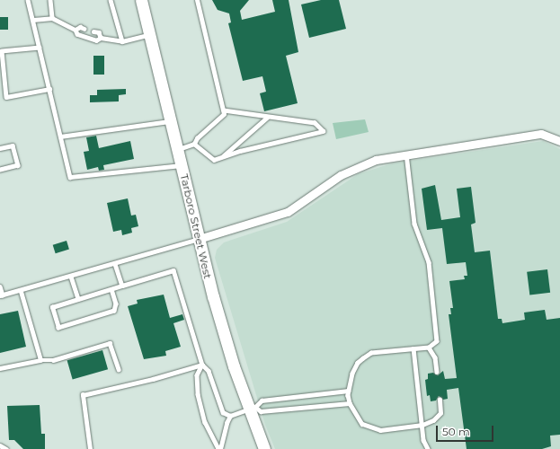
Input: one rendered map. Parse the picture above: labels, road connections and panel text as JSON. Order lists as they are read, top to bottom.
{
  "streets": {
    "main road": ["Tarboro Street West"]
  },
  "scale_bar": "50 m"
}
